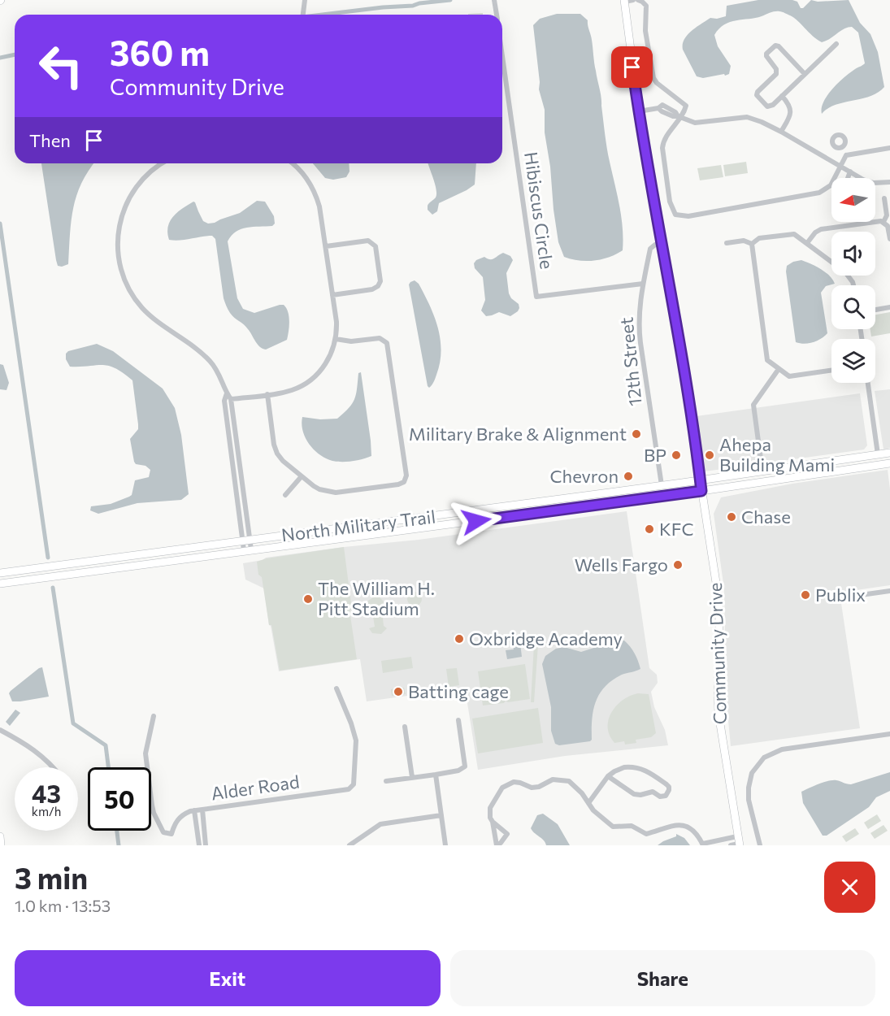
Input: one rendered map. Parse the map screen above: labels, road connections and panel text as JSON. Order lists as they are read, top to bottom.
{
  "streets": {
    "main road": ["North Military Trail", "Community Drive"],
    "street": ["Hibiscus Circle", "12th Street", "Alder Road"]
  },
  "crossings": [
    ["Hibiscus Circle", "12th Street"],
    ["12th Street", "North Military Trail"],
    ["12th Street", "Community Drive"],
    ["North Military Trail", "Community Drive"]
  ],
  "places": [
    "Military Brake & Alignment",
    "BP",
    "Ahepa Building Mami",
    "Chevron",
    "Chase",
    "KFC",
    "Wells Fargo",
    "Publix",
    "The William H. Pitt Stadium",
    "Oxbridge Academy",
    "Batting cage"
  ],
  "north": "left",
  "page": {
    "turn": ["360 m", "Community Drive"],
    "then": "Then",
    "speed": "43 km/h",
    "limit": "50",
    "heading": ["3 min", "1.0 km · 13:53"],
    "buttons": ["Exit", "Share"]
  }
}
